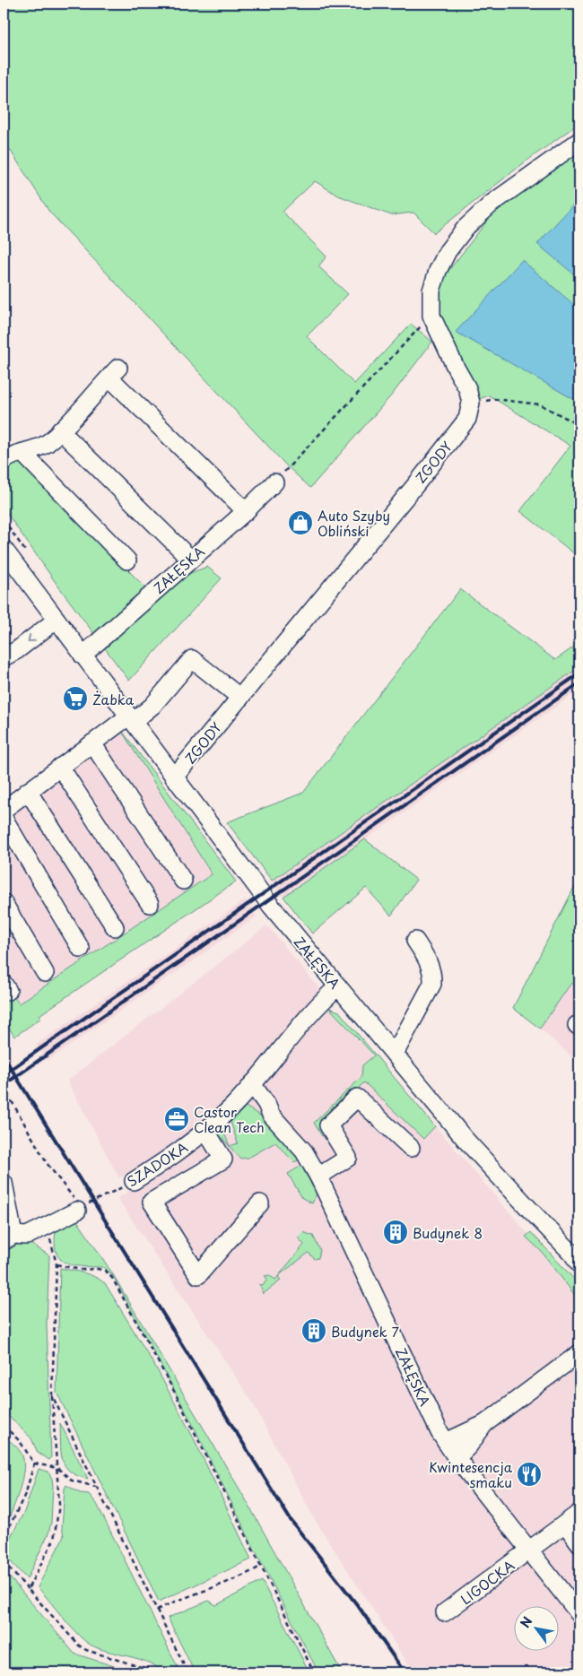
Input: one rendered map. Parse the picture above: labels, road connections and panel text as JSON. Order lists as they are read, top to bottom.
{
  "streets": {
    "street": [
      "ZGODY",
      "ZAŁĘSKA",
      "SZADOKA",
      "LIGOCKA"
    ]
  },
  "crossings": [
    ["ZGODY", "ZAŁĘSKA"],
    ["ZAŁĘSKA", "SZADOKA"]
  ],
  "places": {
    "shop": ["Auto Szyby Obliński"],
    "supermarket": ["Żabka"],
    "office": ["Castor Clean Tech"],
    "building": ["Budynek 8", "Budynek 7"],
    "restaurant": ["Kwintesencja smaku"]
  },
  "north": "top left"
}
